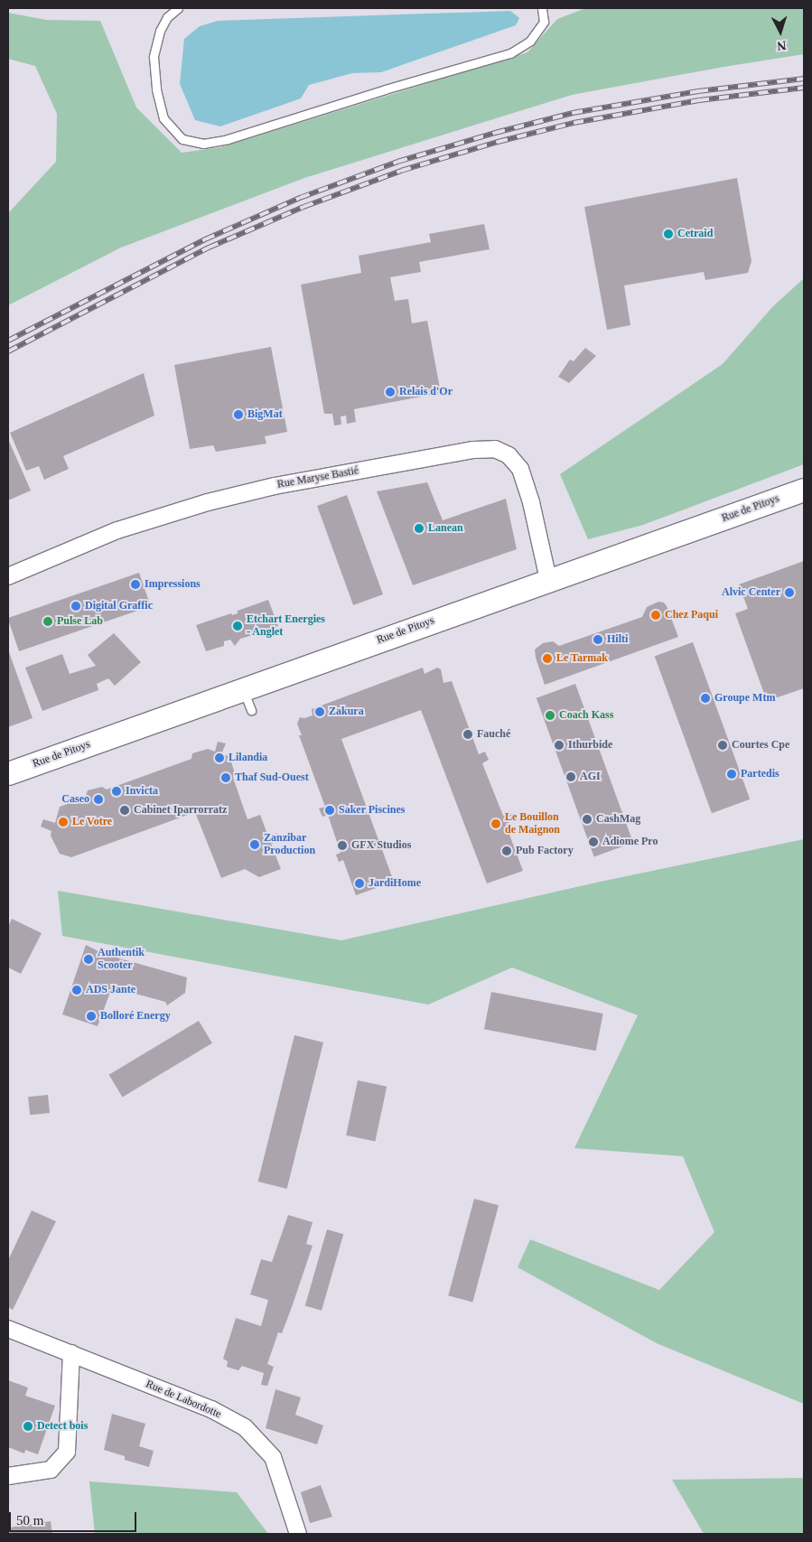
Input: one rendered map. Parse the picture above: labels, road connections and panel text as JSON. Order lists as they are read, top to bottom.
{
  "streets": {
    "street": ["Rue Maryse Bastié", "Rue de Pitoys", "Rue de Labordotte"]
  },
  "crossings": [
    ["Rue Maryse Bastié", "Rue de Pitoys"]
  ],
  "places": [
    "Cetraid",
    "Relais d'Or",
    "BigMat",
    "Lanean",
    "Impressions",
    "Alvic Center",
    "Digital Graffic",
    "Chez Paqui",
    "Pulse Lab",
    "Etchart Energies - Anglet",
    "Hilti",
    "Le Tarmak",
    "Groupe Mtm",
    "Zakura",
    "Coach Kass",
    "Fauché",
    "Ithurbide",
    "Courtes Cpe",
    "Lilandia",
    "Partedis",
    "AGI",
    "Thaf Sud-Ouest",
    "Invicta",
    "Caseo",
    "Cabinet Iparrorratz",
    "Saker Piscines",
    "CashMag",
    "Le Votre",
    "Le Bouillon de Maignon",
    "Adiome Pro",
    "Zanzibar Production",
    "GFX Studios",
    "Pub Factory",
    "JardiHome",
    "Authentik Scooter",
    "ADS Jante",
    "Bolloré Energy",
    "Detect bois"
  ],
  "scale_bar": "50 m",
  "north": "bottom"
}
